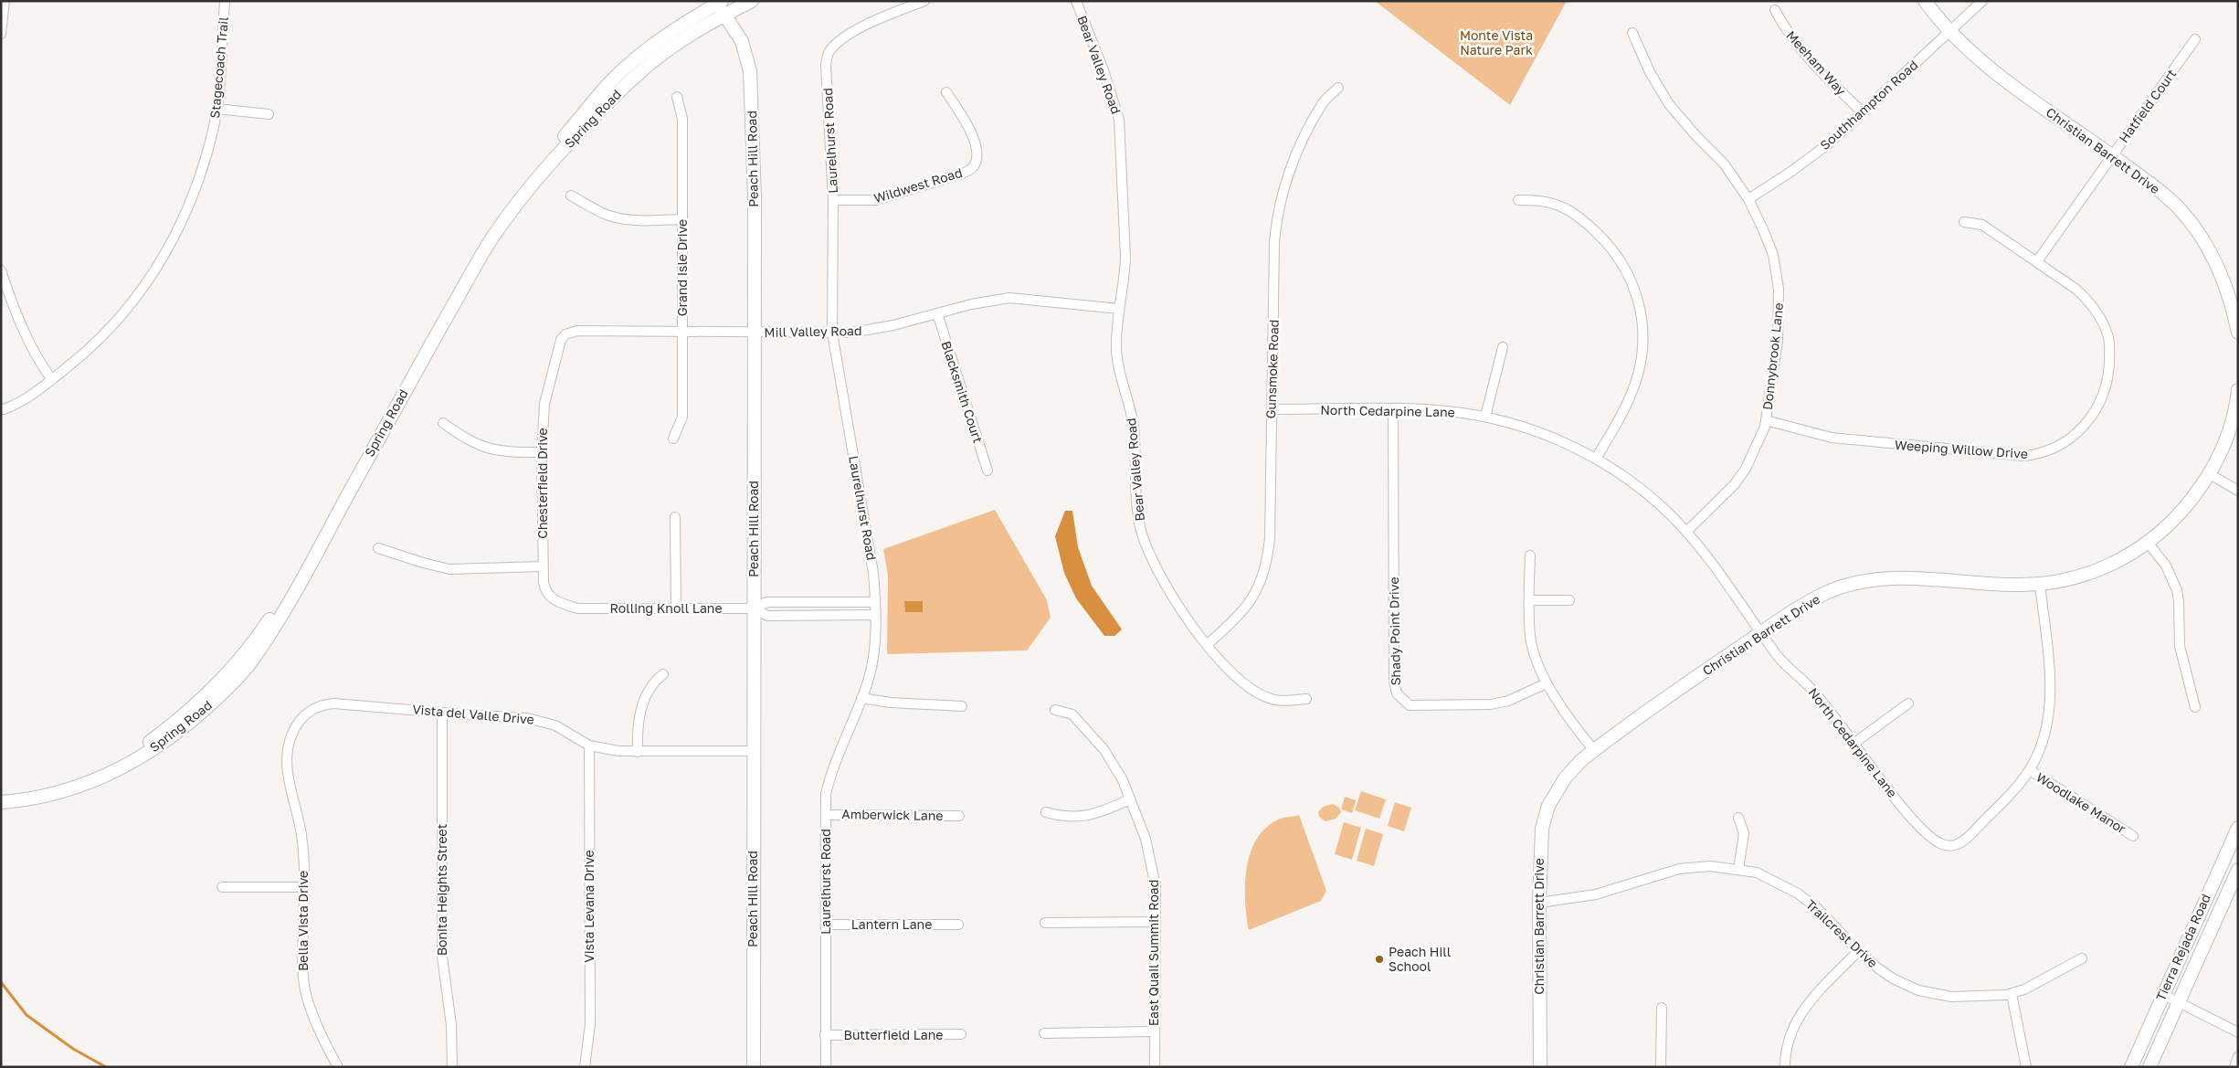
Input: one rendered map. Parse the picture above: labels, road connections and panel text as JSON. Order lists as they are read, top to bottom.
{
  "streets": {
    "main road": [
      "Spring Road",
      "Christian Barrett Drive",
      "Peach Hill Road",
      "Tierra Rejada Road"
    ],
    "street": [
      "Meeham Way",
      "Bear Valley Road",
      "Stagecoach Trail",
      "Southhampton Road",
      "Hatfield Court",
      "Laurelhurst Road",
      "Wildwest Road",
      "Grand Isle Drive",
      "Mill Valley Road",
      "Donnybrook Lane",
      "Gunsmoke Road",
      "Blacksmith Court",
      "North Cedarpine Lane",
      "Weeping Willow Drive",
      "Chesterfield Drive",
      "Rolling Knoll Lane",
      "Shady Point Drive",
      "Vista del Valle Drive",
      "Woodlake Manor",
      "Amberwick Lane",
      "Bonita Heights Street",
      "Vista Levana Drive",
      "Bella Vista Drive",
      "Lantern Lane",
      "Trailcrest Drive",
      "East Quail Summit Road",
      "Butterfield Lane"
    ]
  },
  "crossings": [
    ["Meeham Way", "Southhampton Road"],
    ["Bear Valley Road", "Mill Valley Road"],
    ["Bear Valley Road", "Gunsmoke Road"],
    ["Southhampton Road", "Christian Barrett Drive"],
    ["Southhampton Road", "Donnybrook Lane"],
    ["Hatfield Court", "Christian Barrett Drive"],
    ["Hatfield Court", "Weeping Willow Drive"],
    ["Spring Road", "Peach Hill Road"],
    ["Laurelhurst Road", "Wildwest Road"],
    ["Laurelhurst Road", "Mill Valley Road"],
    ["Laurelhurst Road", "Rolling Knoll Lane"],
    ["Laurelhurst Road", "Amberwick Lane"],
    ["Laurelhurst Road", "Lantern Lane"],
    ["Laurelhurst Road", "Butterfield Lane"],
    ["Christian Barrett Drive", "North Cedarpine Lane"],
    ["Christian Barrett Drive", "Trailcrest Drive"],
    ["Peach Hill Road", "Mill Valley Road"],
    ["Peach Hill Road", "Rolling Knoll Lane"],
    ["Peach Hill Road", "Vista del Valle Drive"],
    ["Grand Isle Drive", "Mill Valley Road"],
    ["Mill Valley Road", "Blacksmith Court"],
    ["Mill Valley Road", "Chesterfield Drive"],
    ["Donnybrook Lane", "North Cedarpine Lane"],
    ["Donnybrook Lane", "Weeping Willow Drive"],
    ["Gunsmoke Road", "North Cedarpine Lane"],
    ["North Cedarpine Lane", "Shady Point Drive"],
    ["North Cedarpine Lane", "Woodlake Manor"],
    ["Chesterfield Drive", "Rolling Knoll Lane"],
    ["Vista del Valle Drive", "Bonita Heights Street"],
    ["Vista del Valle Drive", "Vista Levana Drive"],
    ["Vista del Valle Drive", "Bella Vista Drive"]
  ],
  "parks": ["Monte Vista Nature Park"],
  "places": ["Peach Hill School"]
}
